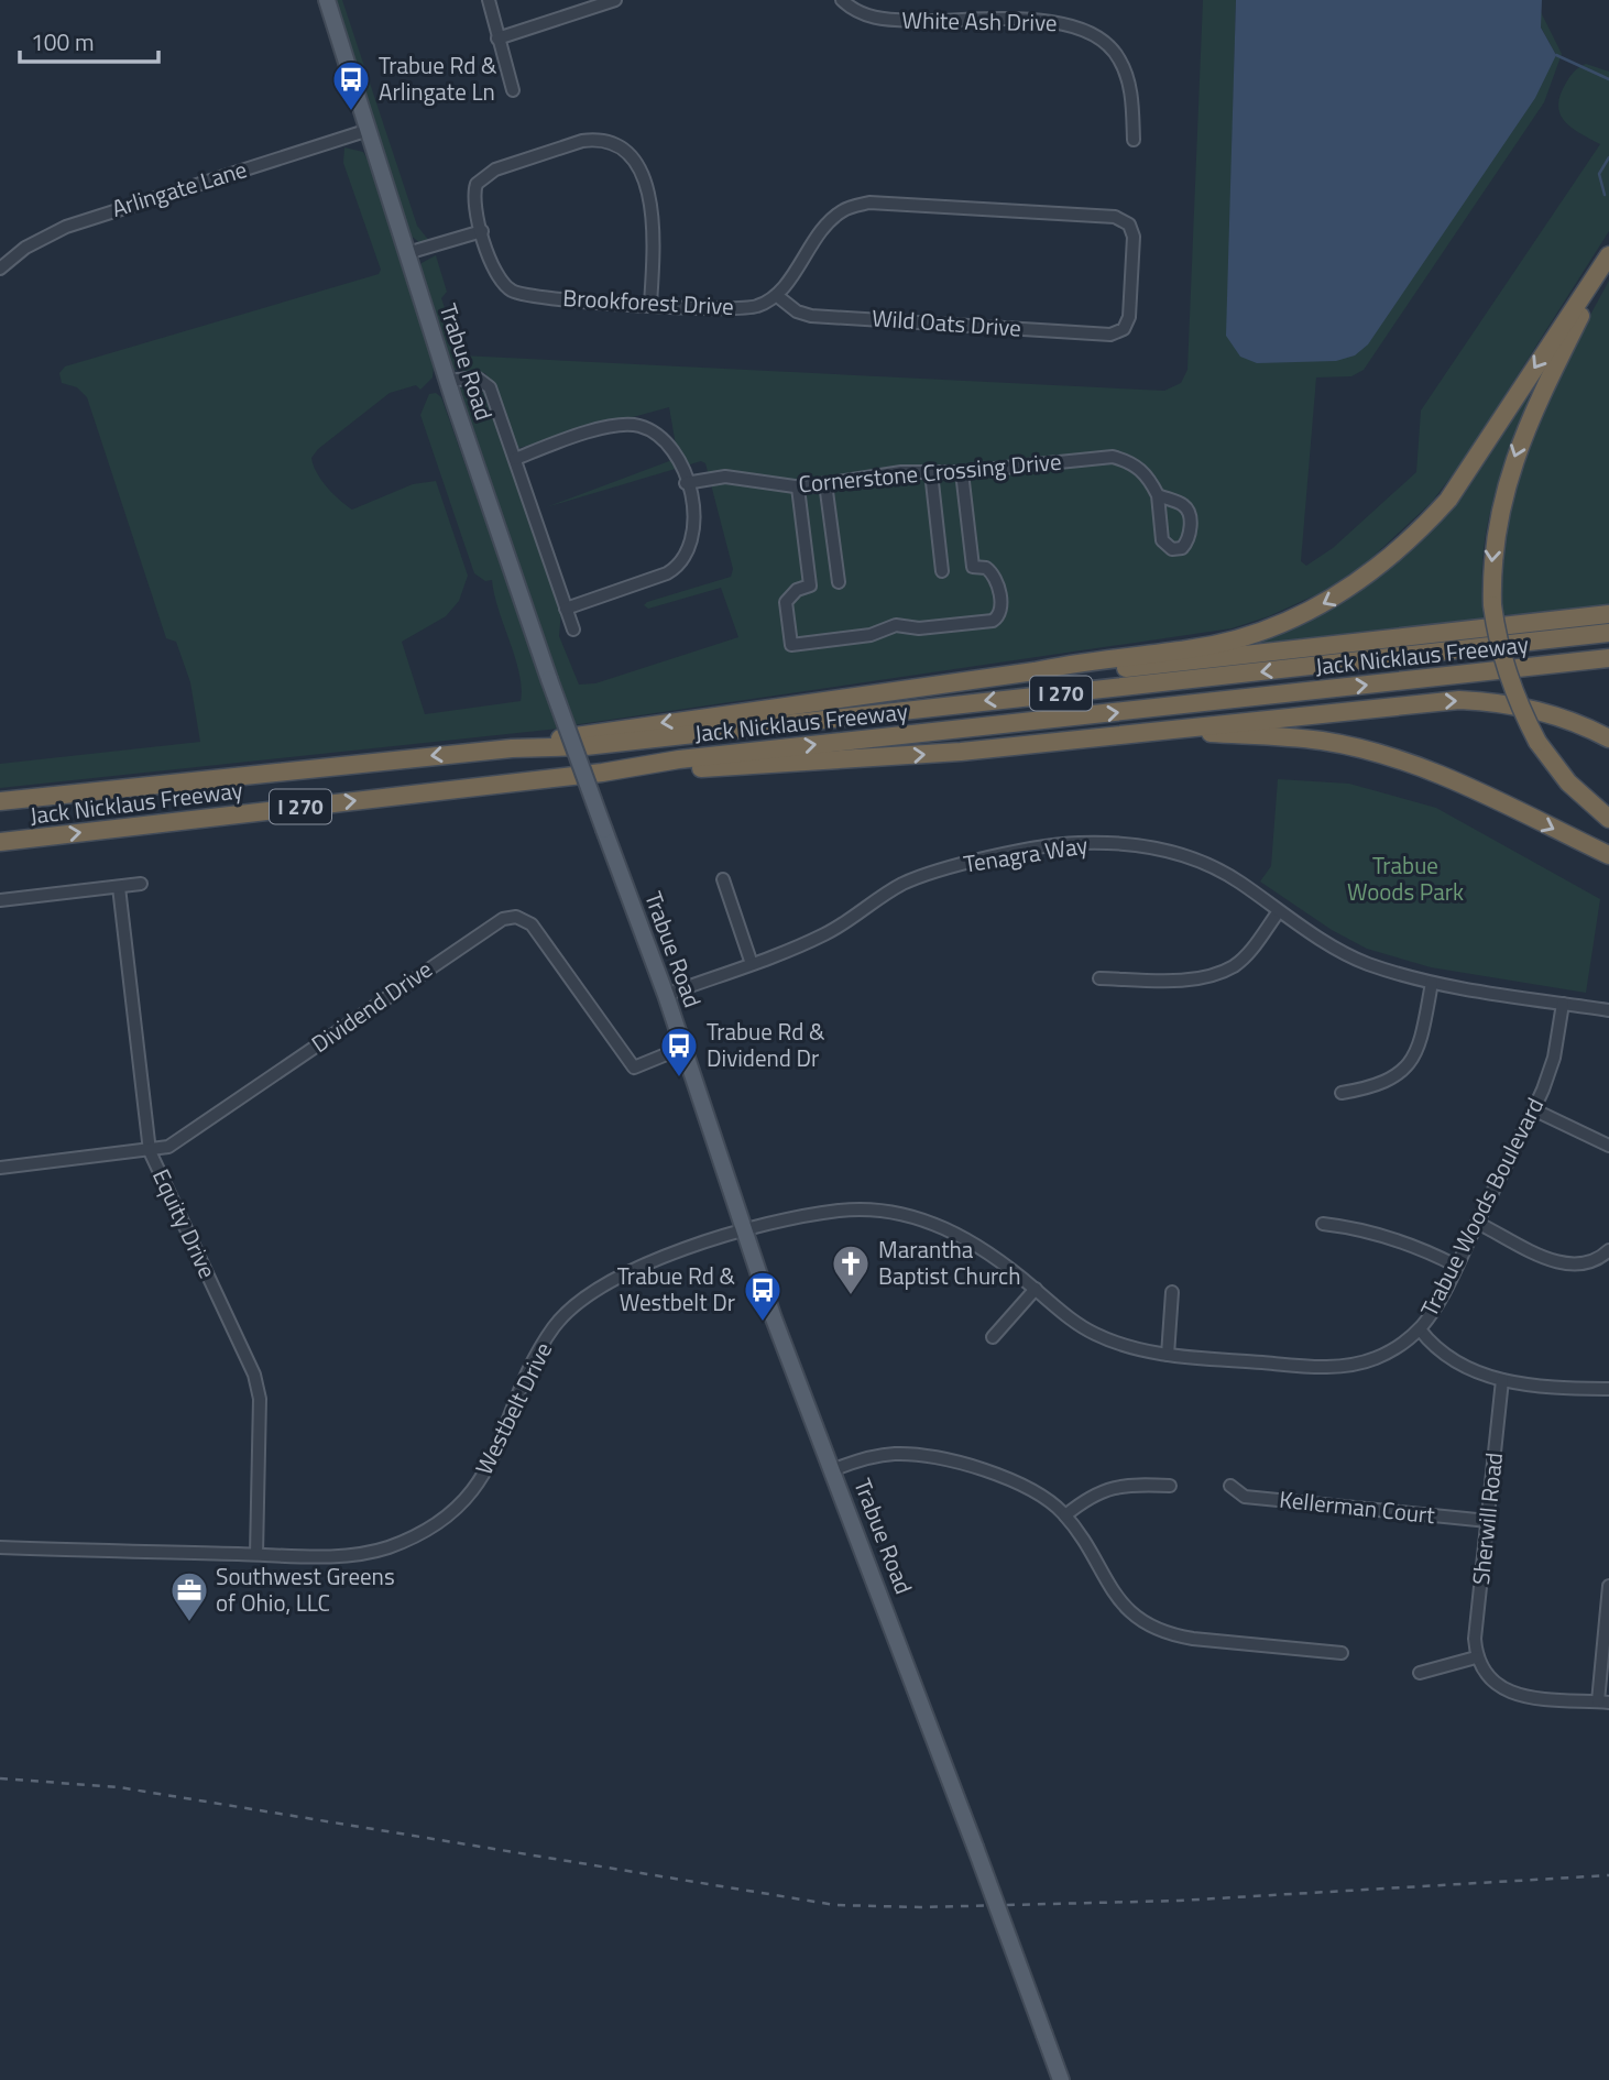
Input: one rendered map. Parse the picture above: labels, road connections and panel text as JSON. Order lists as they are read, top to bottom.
{
  "streets": {
    "highway": ["Jack Nicklaus Freeway", "I 270"],
    "main road": ["Trabue Road"],
    "street": [
      "White Ash Drive",
      "Arlingate Lane",
      "Brookforest Drive",
      "Wild Oats Drive",
      "Cornerstone Crossing Drive",
      "Tenagra Way",
      "Dividend Drive",
      "Trabue Woods Boulevard",
      "Equity Drive",
      "Westbelt Drive",
      "Kellerman Court",
      "Sherwill Road"
    ]
  },
  "crossings": [
    ["Arlingate Lane", "Trabue Road"],
    ["Brookforest Drive", "Wild Oats Drive"],
    ["Trabue Road", "Tenagra Way"],
    ["Trabue Road", "Dividend Drive"],
    ["Trabue Road", "Trabue Woods Boulevard"],
    ["Trabue Road", "Westbelt Drive"],
    ["Tenagra Way", "Trabue Woods Boulevard"],
    ["Dividend Drive", "Equity Drive"],
    ["Trabue Woods Boulevard", "Westbelt Drive"],
    ["Equity Drive", "Westbelt Drive"],
    ["Kellerman Court", "Sherwill Road"]
  ],
  "parks": ["Trabue Woods Park"],
  "places": {
    "bus stop": ["Trabue Rd & Arlingate Ln", "Trabue Rd & Dividend Dr", "Trabue Rd & Westbelt Dr"],
    "church": ["Marantha Baptist Church"],
    "office": ["Southwest Greens of Ohio, LLC"]
  },
  "scale_bar": "100 m"
}
